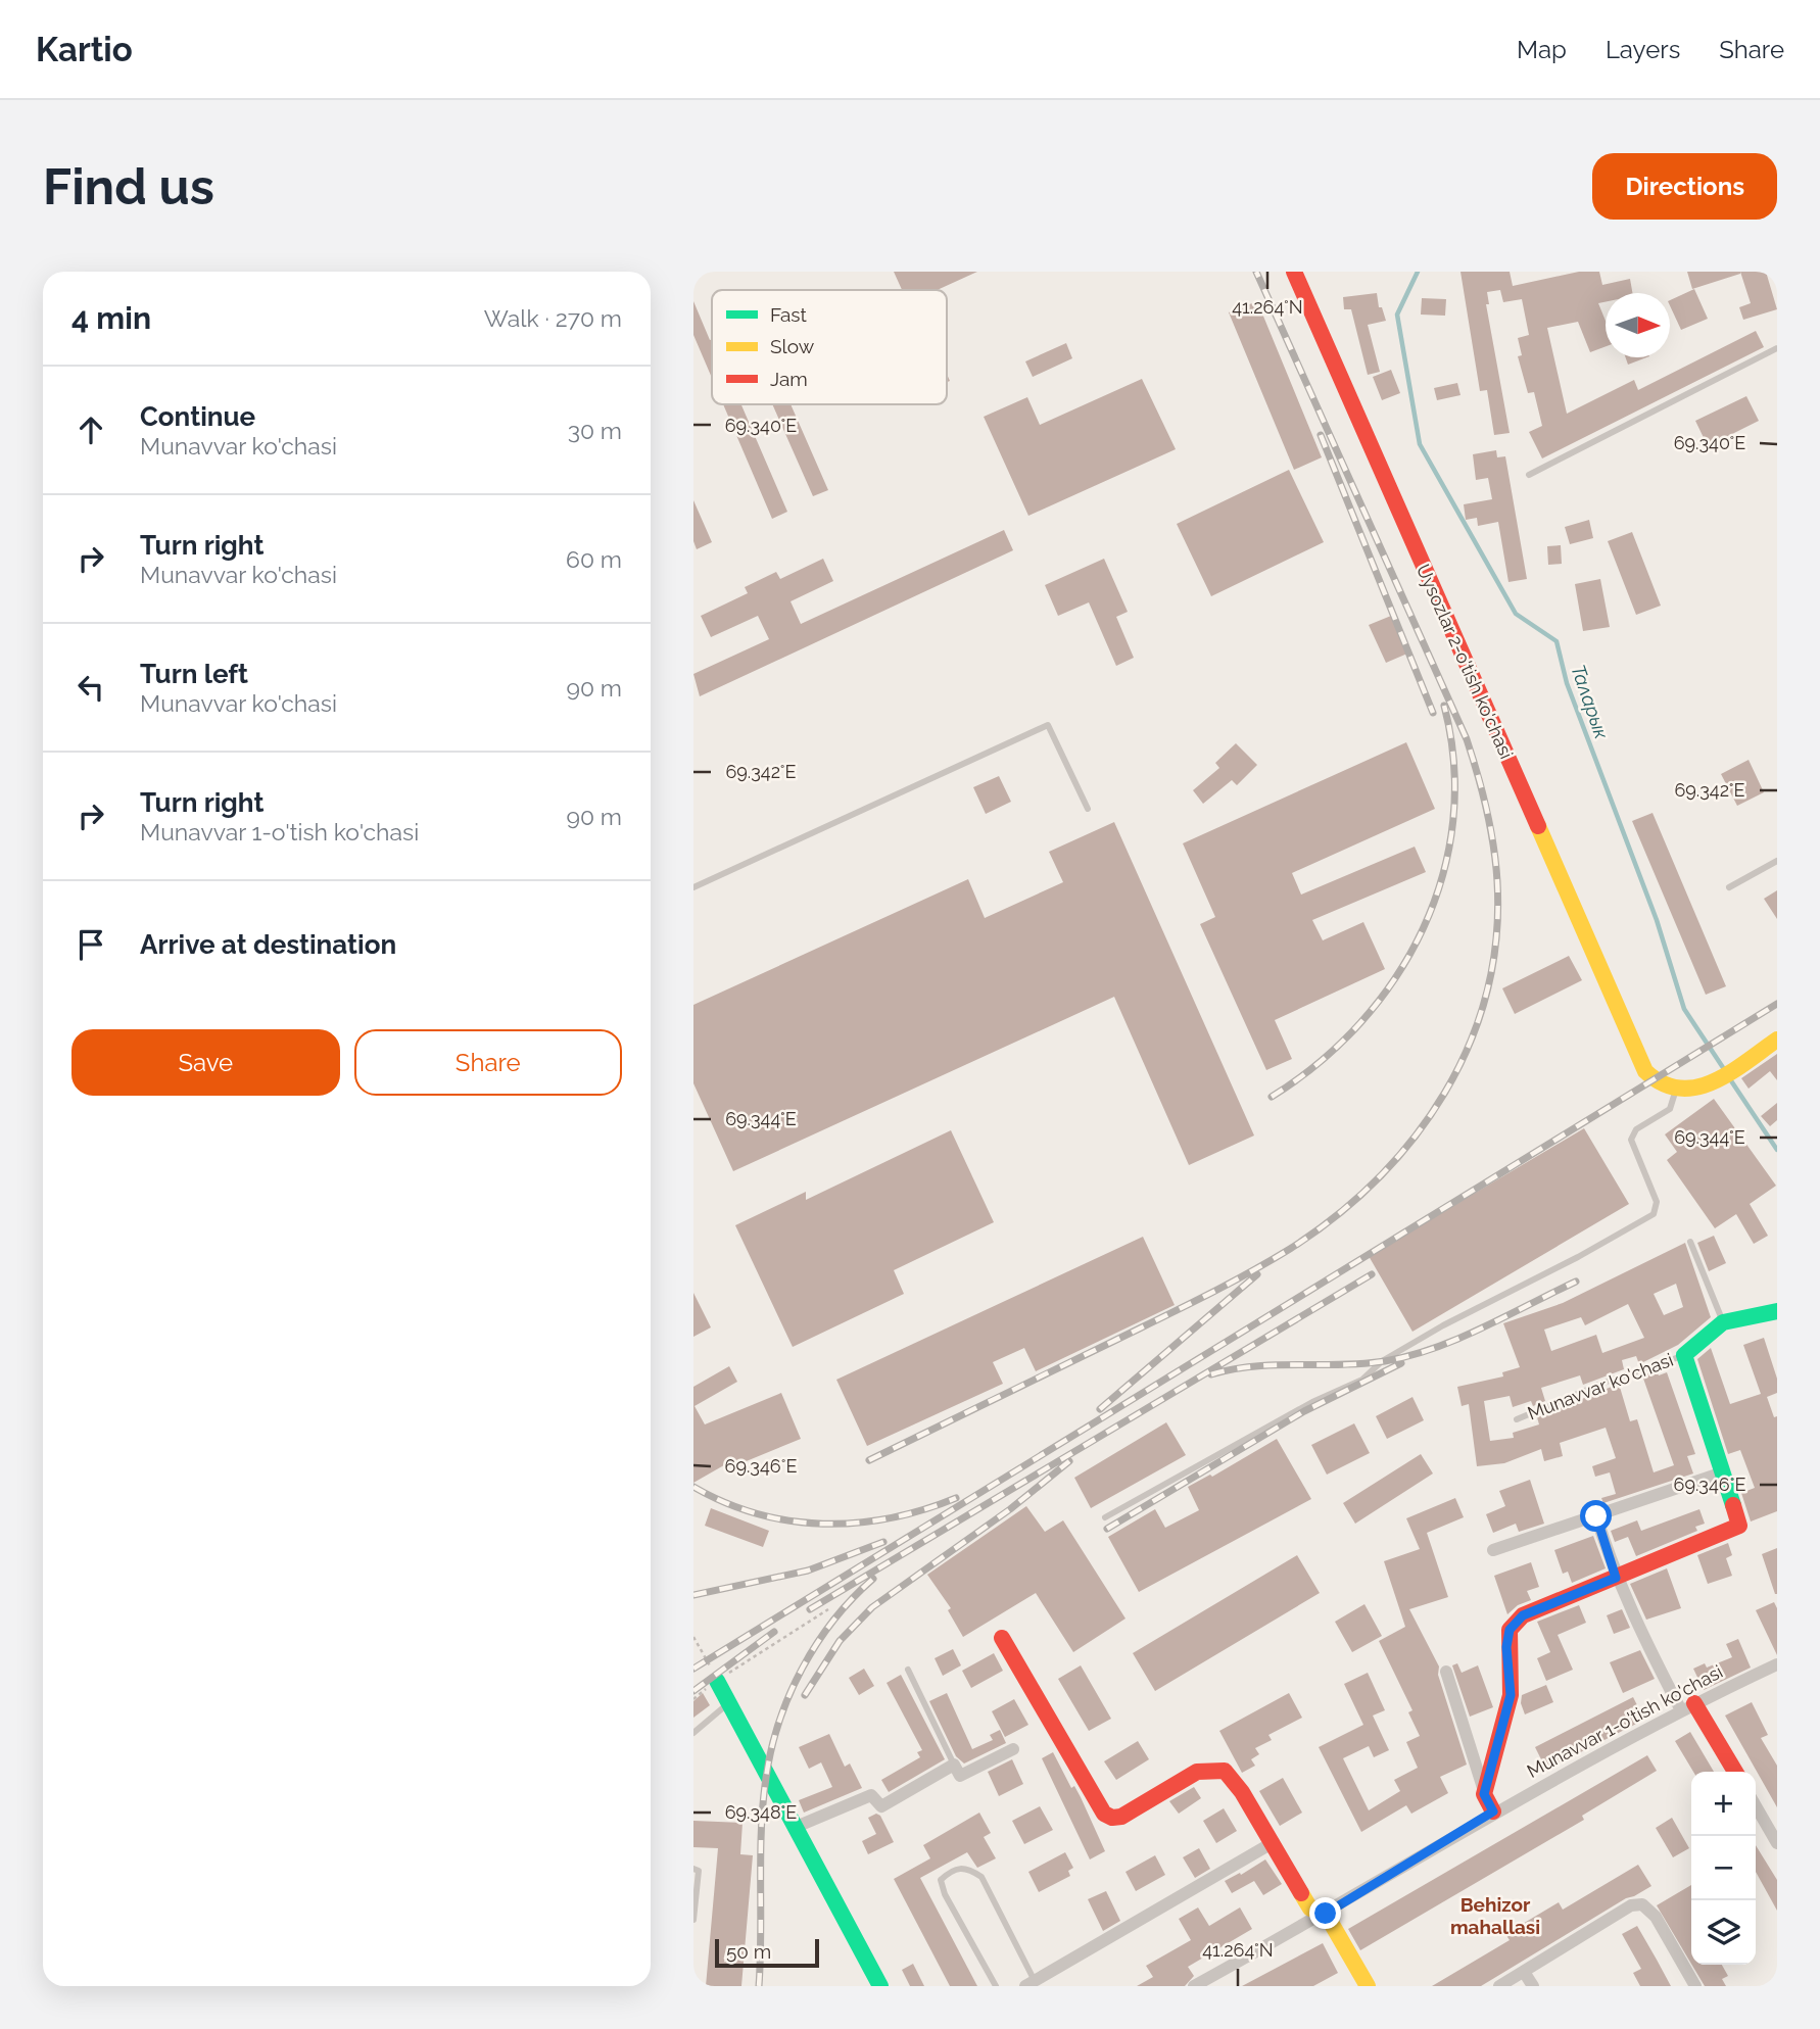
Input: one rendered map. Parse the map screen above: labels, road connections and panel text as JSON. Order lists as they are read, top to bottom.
{
  "streets": {
    "street": ["Uysozlar 2-o'tish ko'chasi", "Munavvar ko'chasi", "Munavvar 1-o'tish ko'chasi"]
  },
  "districts": ["Behizor mahallasi"],
  "water": ["Таларык"],
  "legend": ["Fast", "Slow", "Jam"],
  "scale_bar": "50 m",
  "north": "right",
  "page": {
    "header": "Kartio",
    "nav": ["Map", "Layers", "Share"],
    "buttons": [
      "Directions",
      ["Save", "Share"]
    ],
    "title": "Find us",
    "heading": ["4 min", "Walk · 270 m"],
    "list": [
      ["Continue", "Munavvar ko'chasi", "30 m"],
      ["Turn right", "Munavvar ko'chasi", "60 m"],
      ["Turn left", "Munavvar ko'chasi", "90 m"],
      ["Turn right", "Munavvar 1-o'tish ko'chasi", "90 m"],
      "Arrive at destination"
    ],
    "map_buttons": ["+", "−"],
    "scale": "50 m"
  },
  "coordinates": [
    "41.264°N",
    "69.340°E",
    "69.342°E",
    "69.344°E",
    "69.346°E",
    "69.348°E"
  ]
}
